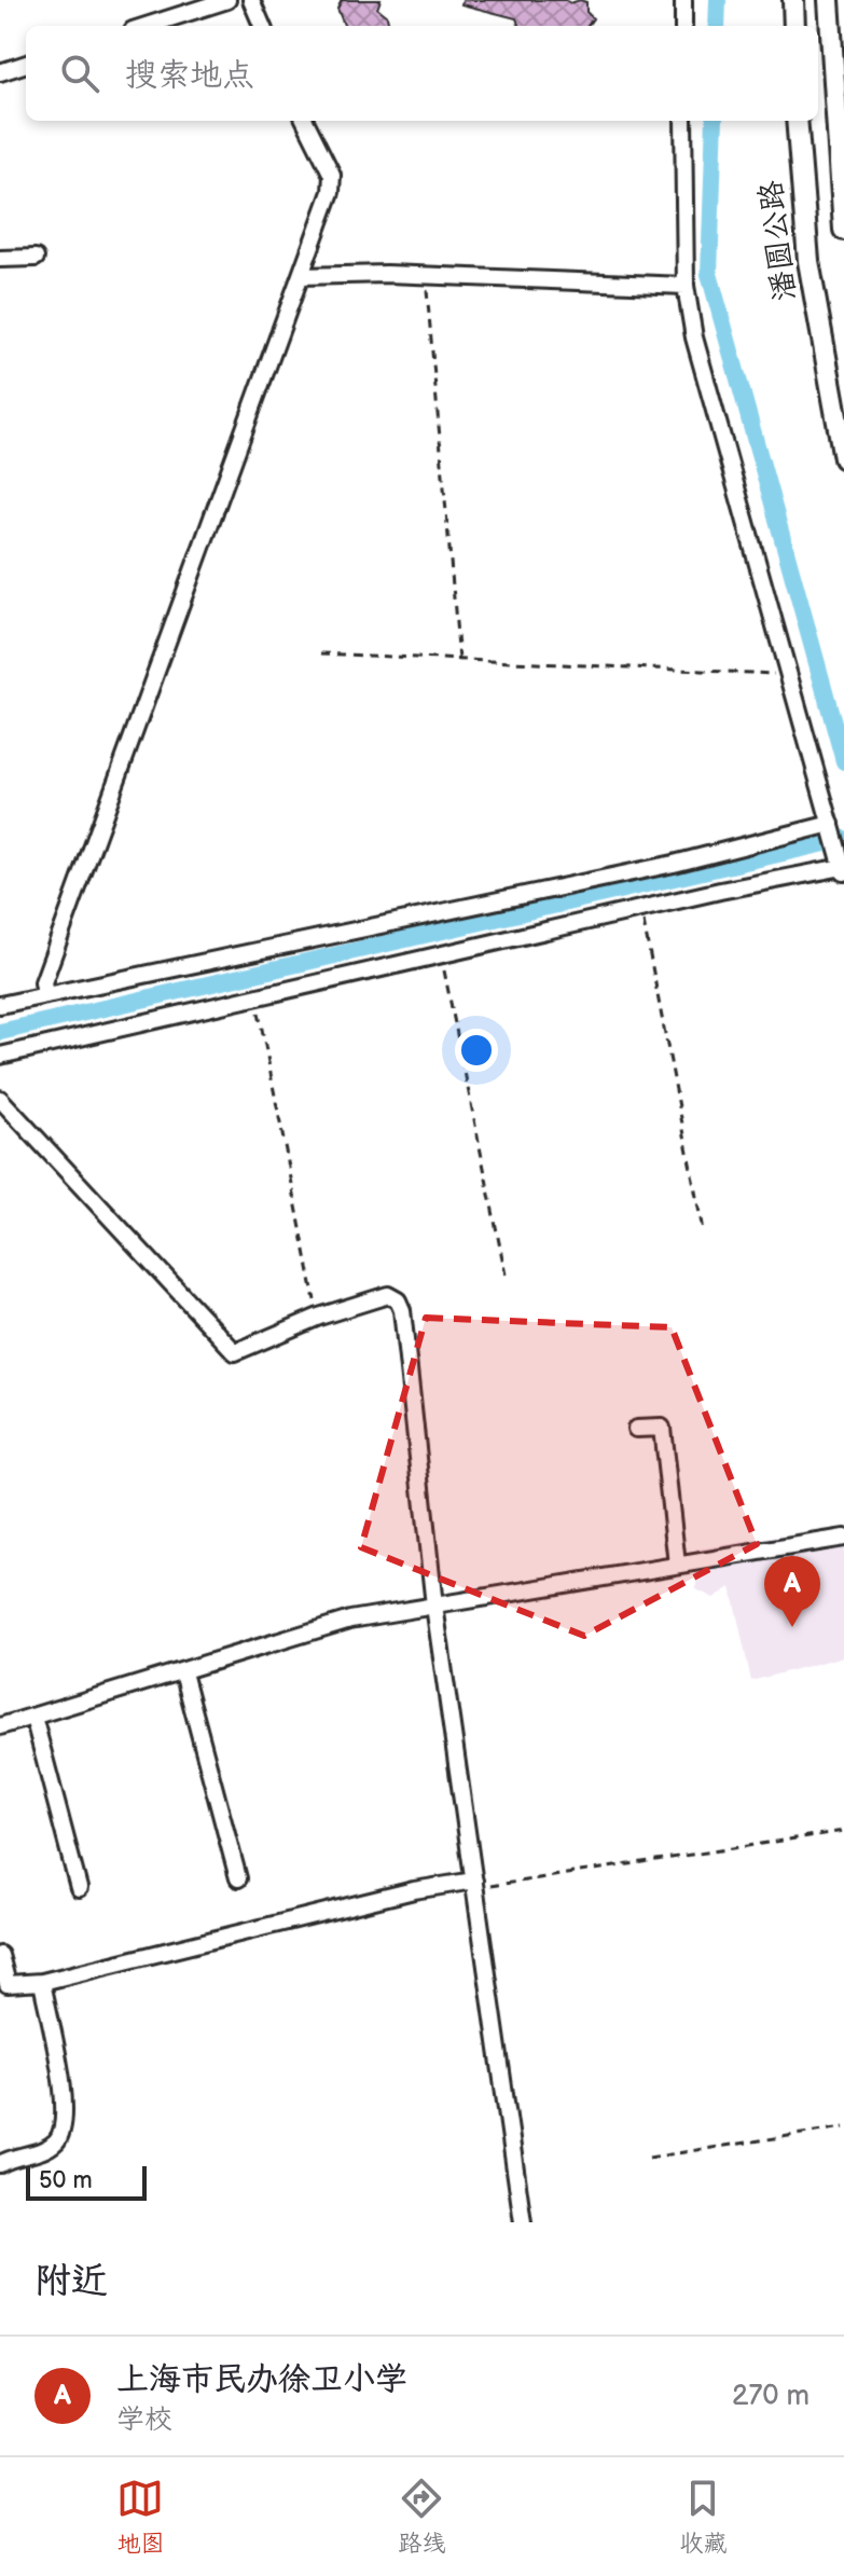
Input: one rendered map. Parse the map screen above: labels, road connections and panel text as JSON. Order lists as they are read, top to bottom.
{
  "streets": {
    "main road": ["潘圆公路"]
  },
  "scale_bar": "50 m",
  "page": {
    "search": "搜索地点",
    "pins": "A",
    "scale": "50 m",
    "heading": "附近",
    "list": [
      {
        "mark": "A",
        "name": "上海市民办徐卫小学",
        "note": "学校",
        "value": "270 m"
      }
    ],
    "nav": ["地图", "路线", "收藏"]
  }
}
